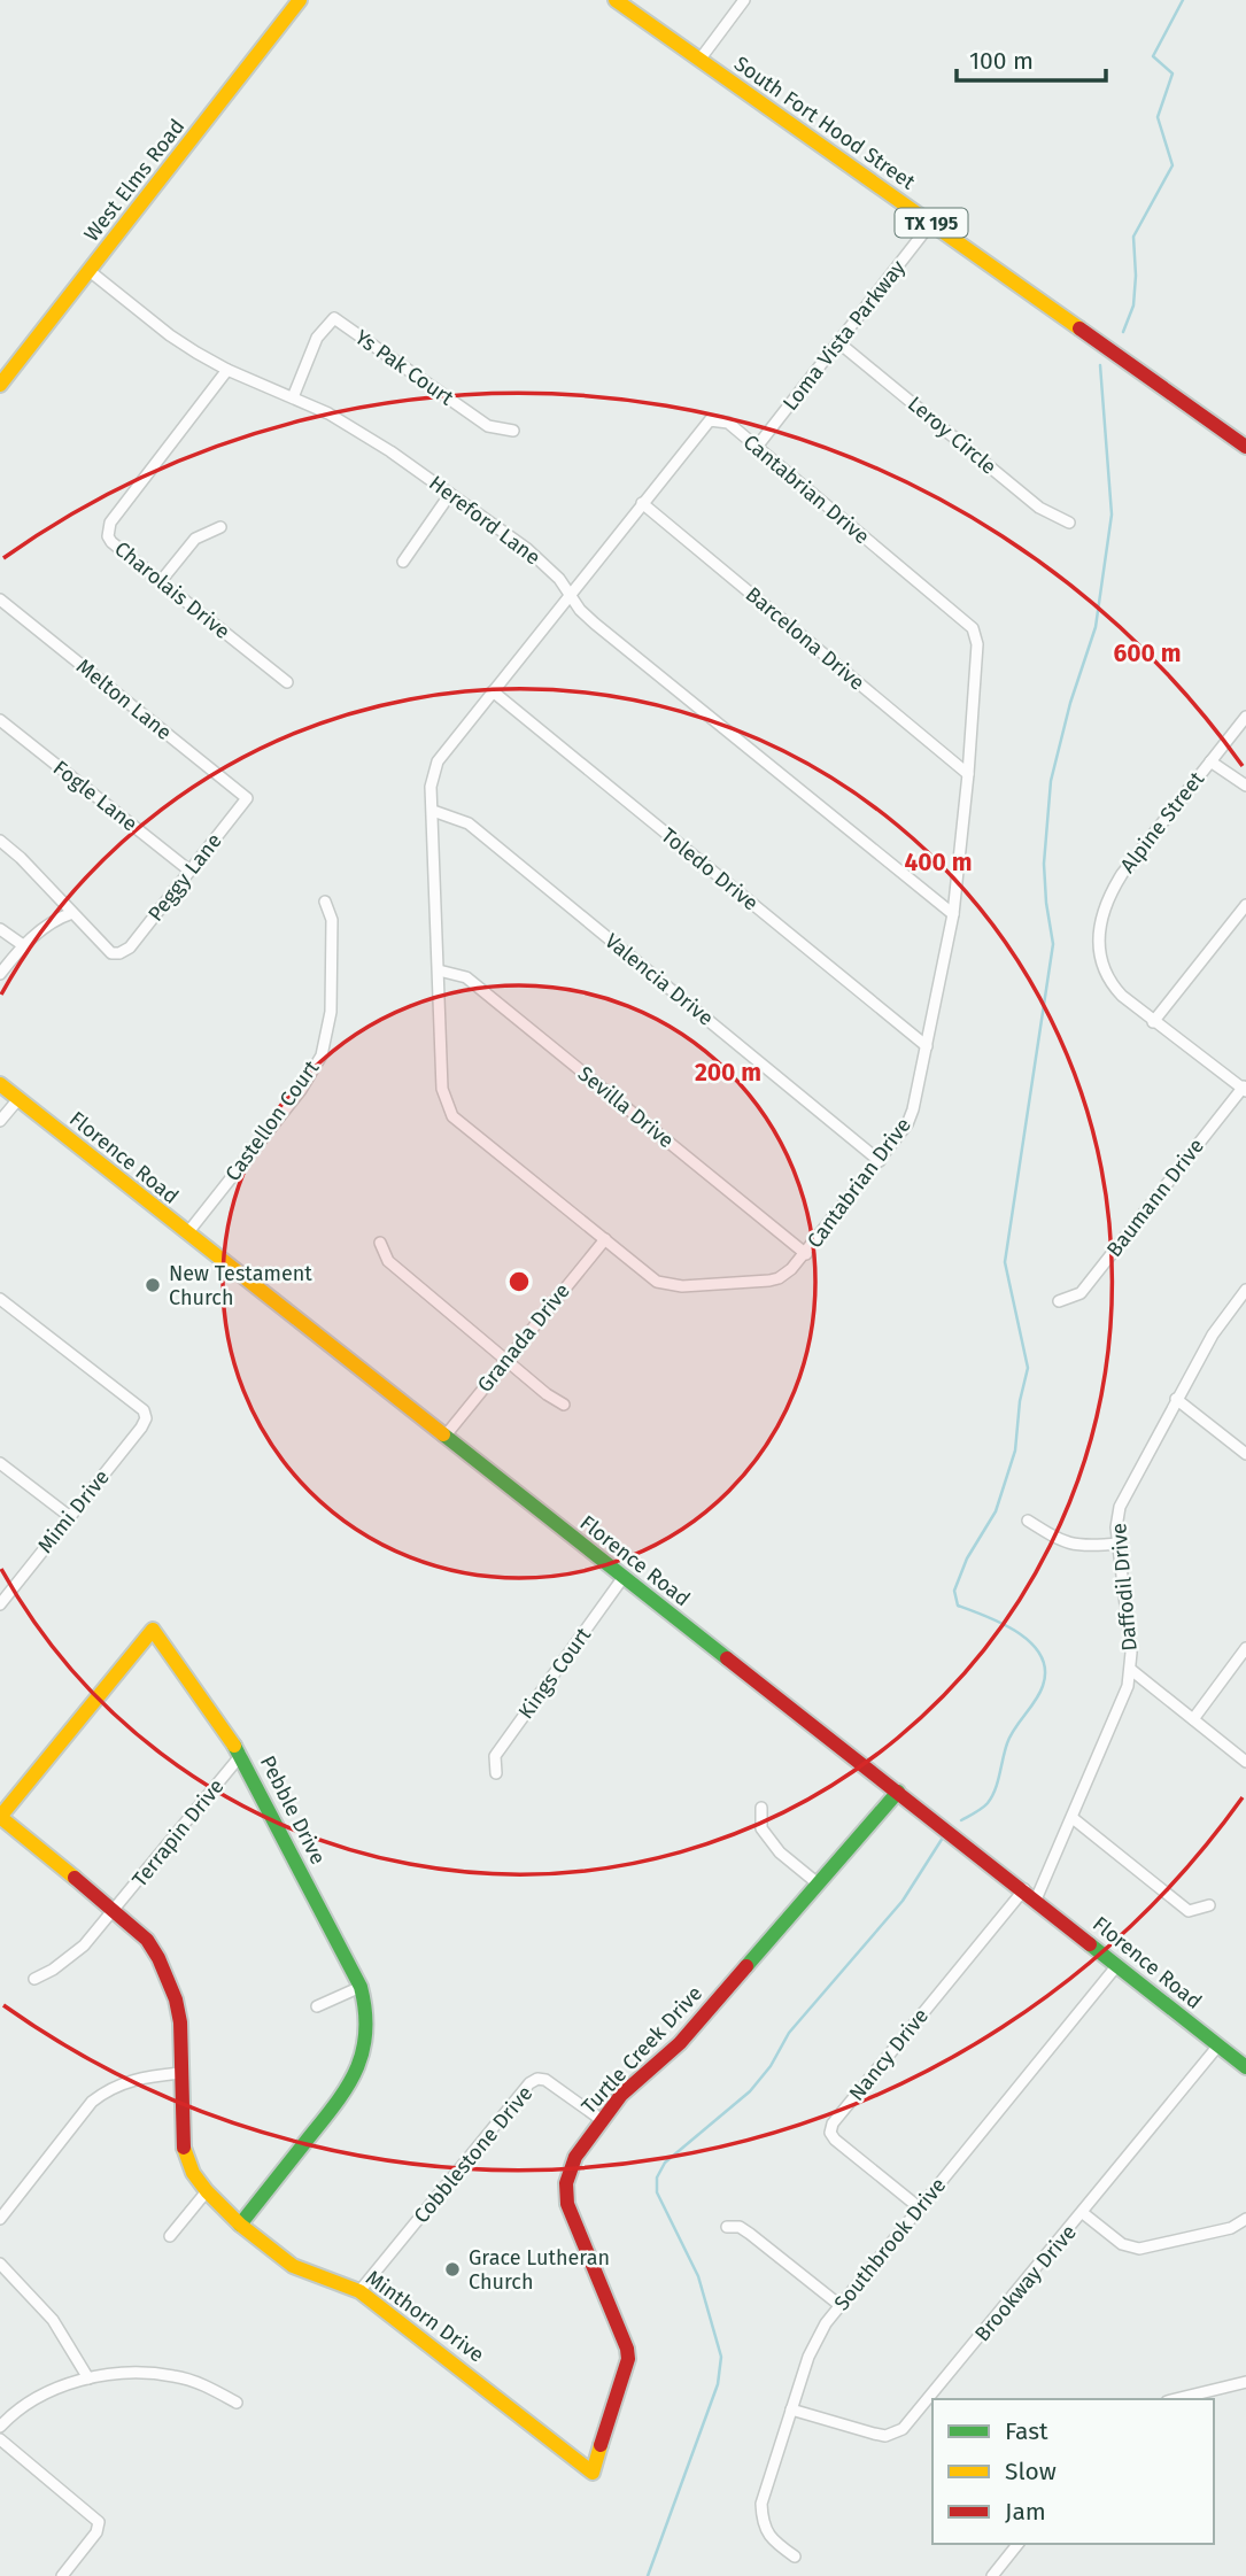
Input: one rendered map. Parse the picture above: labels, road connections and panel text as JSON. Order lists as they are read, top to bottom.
{
  "streets": {
    "main road": [
      "South Fort Hood Street",
      "West Elms Road",
      "TX 195",
      "Florence Road",
      "Pebble Drive",
      "Turtle Creek Drive",
      "Minthorn Drive"
    ],
    "street": [
      "Loma Vista Parkway",
      "Ys Pak Court",
      "Leroy Circle",
      "Cantabrian Drive",
      "Hereford Lane",
      "Charolais Drive",
      "Barcelona Drive",
      "Melton Lane",
      "Fogle Lane",
      "Alpine Street",
      "Toledo Drive",
      "Peggy Lane",
      "Valencia Drive",
      "Sevilla Drive",
      "Castellon Court",
      "Baumann Drive",
      "Granada Drive",
      "Mimi Drive",
      "Daffodil Drive",
      "Kings Court",
      "Terrapin Drive",
      "Nancy Drive",
      "Cobblestone Drive",
      "Southbrook Drive",
      "Brookway Drive"
    ]
  },
  "crossings": [
    ["South Fort Hood Street", "Loma Vista Parkway"],
    ["West Elms Road", "Hereford Lane"],
    ["Loma Vista Parkway", "Leroy Circle"],
    ["Loma Vista Parkway", "Cantabrian Drive"],
    ["Ys Pak Court", "Hereford Lane"],
    ["Cantabrian Drive", "Hereford Lane"],
    ["Cantabrian Drive", "Barcelona Drive"],
    ["Cantabrian Drive", "Toledo Drive"],
    ["Cantabrian Drive", "Valencia Drive"],
    ["Cantabrian Drive", "Sevilla Drive"],
    ["Cantabrian Drive", "Granada Drive"],
    ["Hereford Lane", "Charolais Drive"],
    ["Melton Lane", "Peggy Lane"],
    ["Fogle Lane", "Peggy Lane"],
    ["Castellon Court", "Florence Road"],
    ["Florence Road", "Granada Drive"],
    ["Florence Road", "Daffodil Drive"],
    ["Florence Road", "Kings Court"],
    ["Florence Road", "Turtle Creek Drive"],
    ["Florence Road", "Nancy Drive"],
    ["Florence Road", "Southbrook Drive"],
    ["Florence Road", "Brookway Drive"],
    ["Daffodil Drive", "Nancy Drive"],
    ["Pebble Drive", "Terrapin Drive"],
    ["Pebble Drive", "Minthorn Drive"],
    ["Terrapin Drive", "Minthorn Drive"],
    ["Turtle Creek Drive", "Cobblestone Drive"],
    ["Turtle Creek Drive", "Minthorn Drive"],
    ["Nancy Drive", "Southbrook Drive"],
    ["Cobblestone Drive", "Minthorn Drive"],
    ["Southbrook Drive", "Brookway Drive"]
  ],
  "places": ["New Testament Church", "Grace Lutheran Church"],
  "legend": ["Fast", "Slow", "Jam"],
  "scale_bar": "100 m",
  "rings": ["600 m", "400 m", "200 m"]
}
